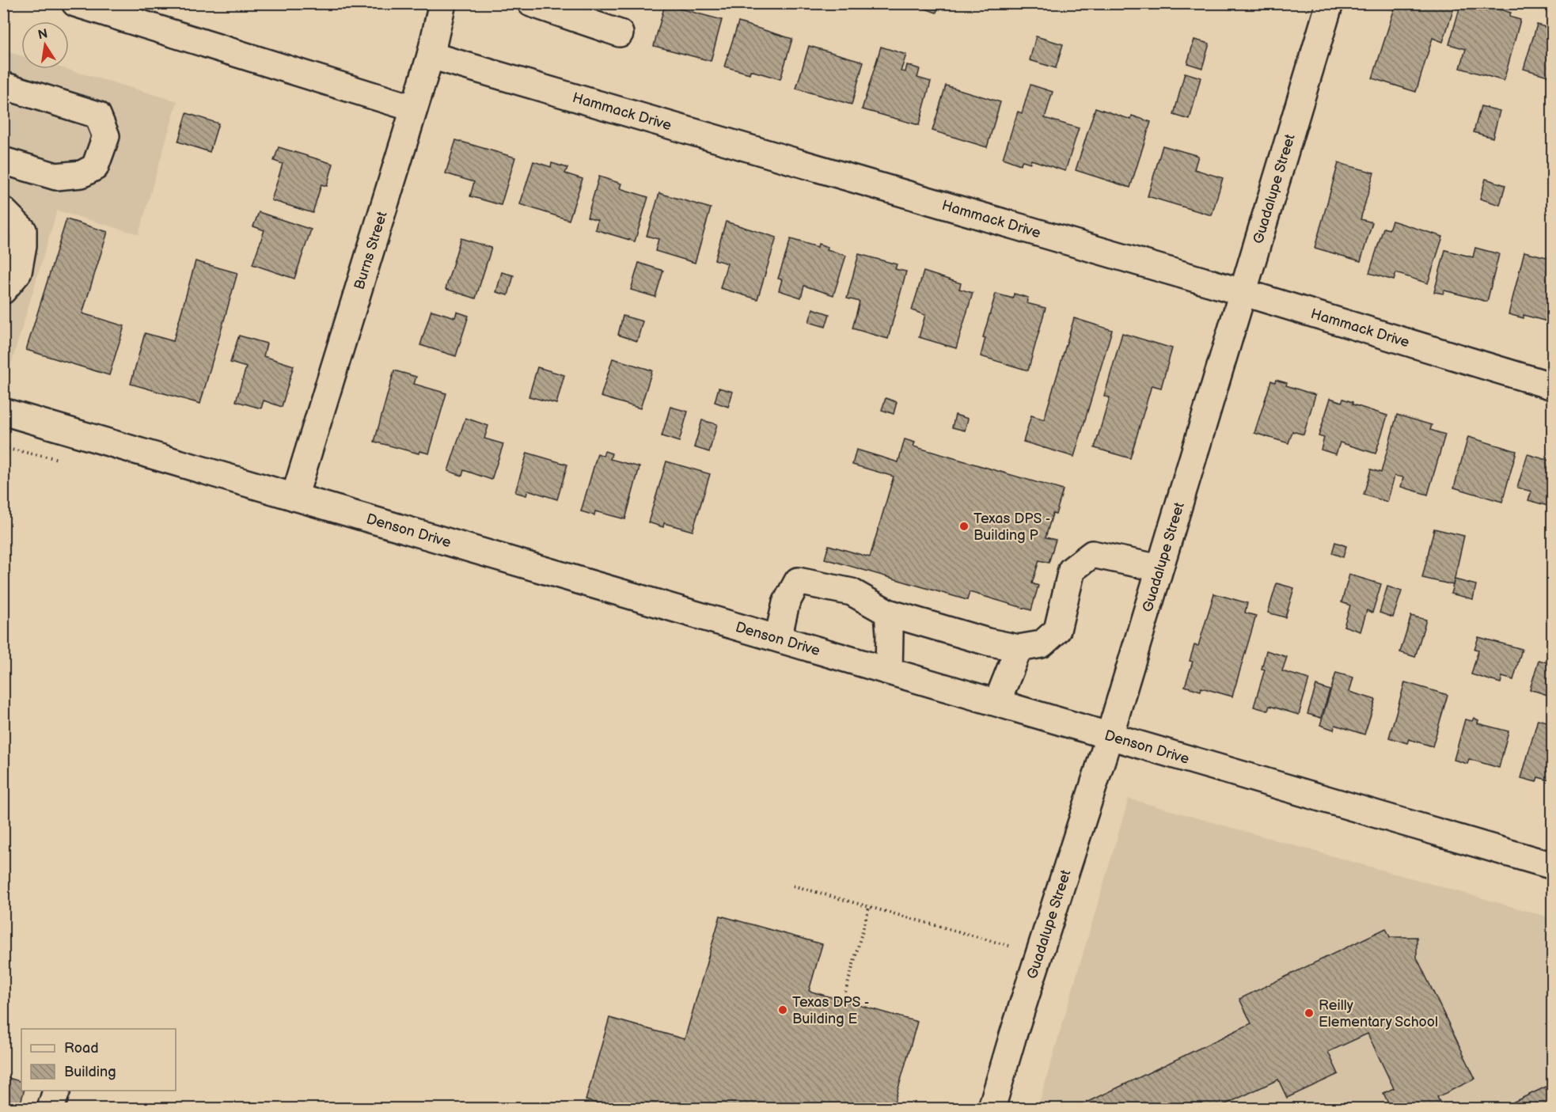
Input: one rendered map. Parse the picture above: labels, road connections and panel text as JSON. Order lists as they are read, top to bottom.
{
  "streets": {
    "street": [
      "Hammack Drive",
      "Guadalupe Street",
      "Burns Street",
      "Denson Drive"
    ]
  },
  "crossings": [
    ["Hammack Drive", "Guadalupe Street"],
    ["Hammack Drive", "Burns Street"],
    ["Guadalupe Street", "Denson Drive"],
    ["Burns Street", "Denson Drive"]
  ],
  "places": ["Texas DPS - Building P", "Texas DPS - Building E", "Reilly Elementary School"],
  "legend": ["Road", "Building"],
  "north": "top"
}
